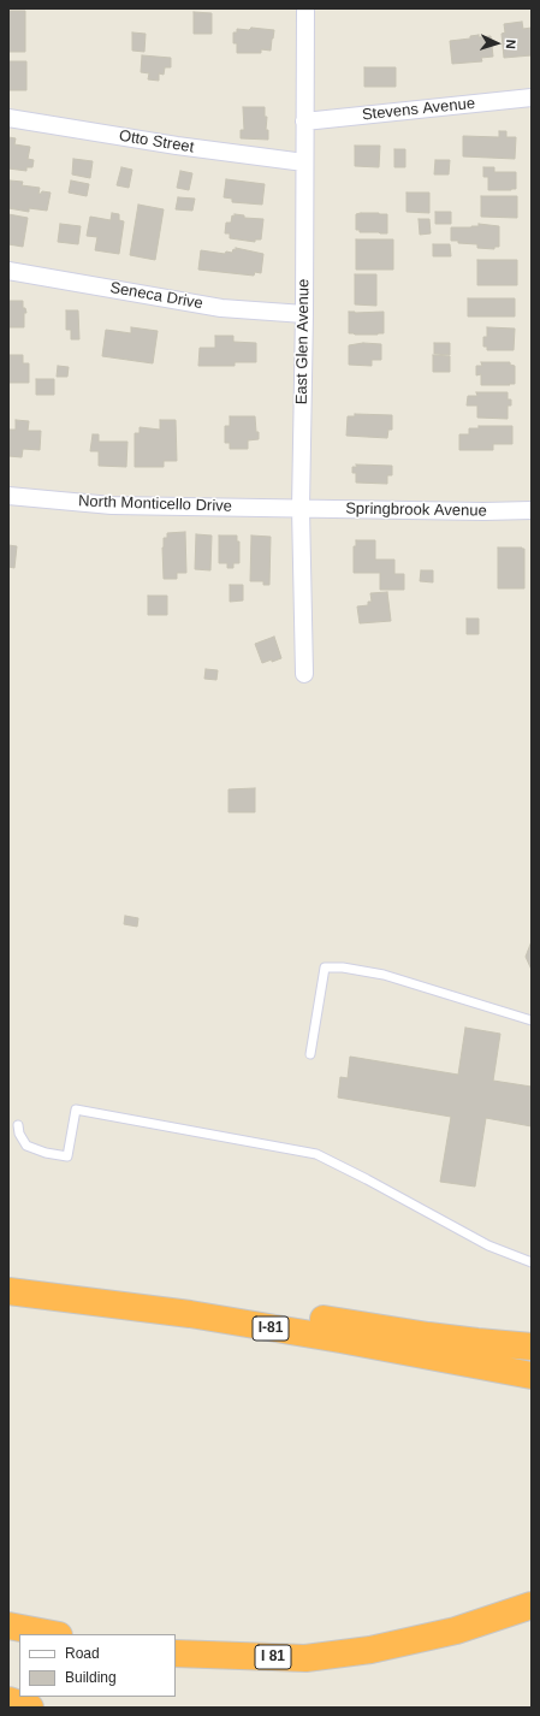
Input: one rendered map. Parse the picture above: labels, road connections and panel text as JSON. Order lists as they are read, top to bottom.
{
  "streets": {
    "highway": ["I-81", "I 81"],
    "street": [
      "Stevens Avenue",
      "Otto Street",
      "Seneca Drive",
      "East Glen Avenue",
      "North Monticello Drive",
      "Springbrook Avenue"
    ]
  },
  "crossings": [
    ["Stevens Avenue", "East Glen Avenue"],
    ["Otto Street", "East Glen Avenue"],
    ["Seneca Drive", "East Glen Avenue"],
    ["East Glen Avenue", "North Monticello Drive"],
    ["East Glen Avenue", "Springbrook Avenue"],
    ["North Monticello Drive", "Springbrook Avenue"]
  ],
  "legend": ["Road", "Building"],
  "north": "right"
}
